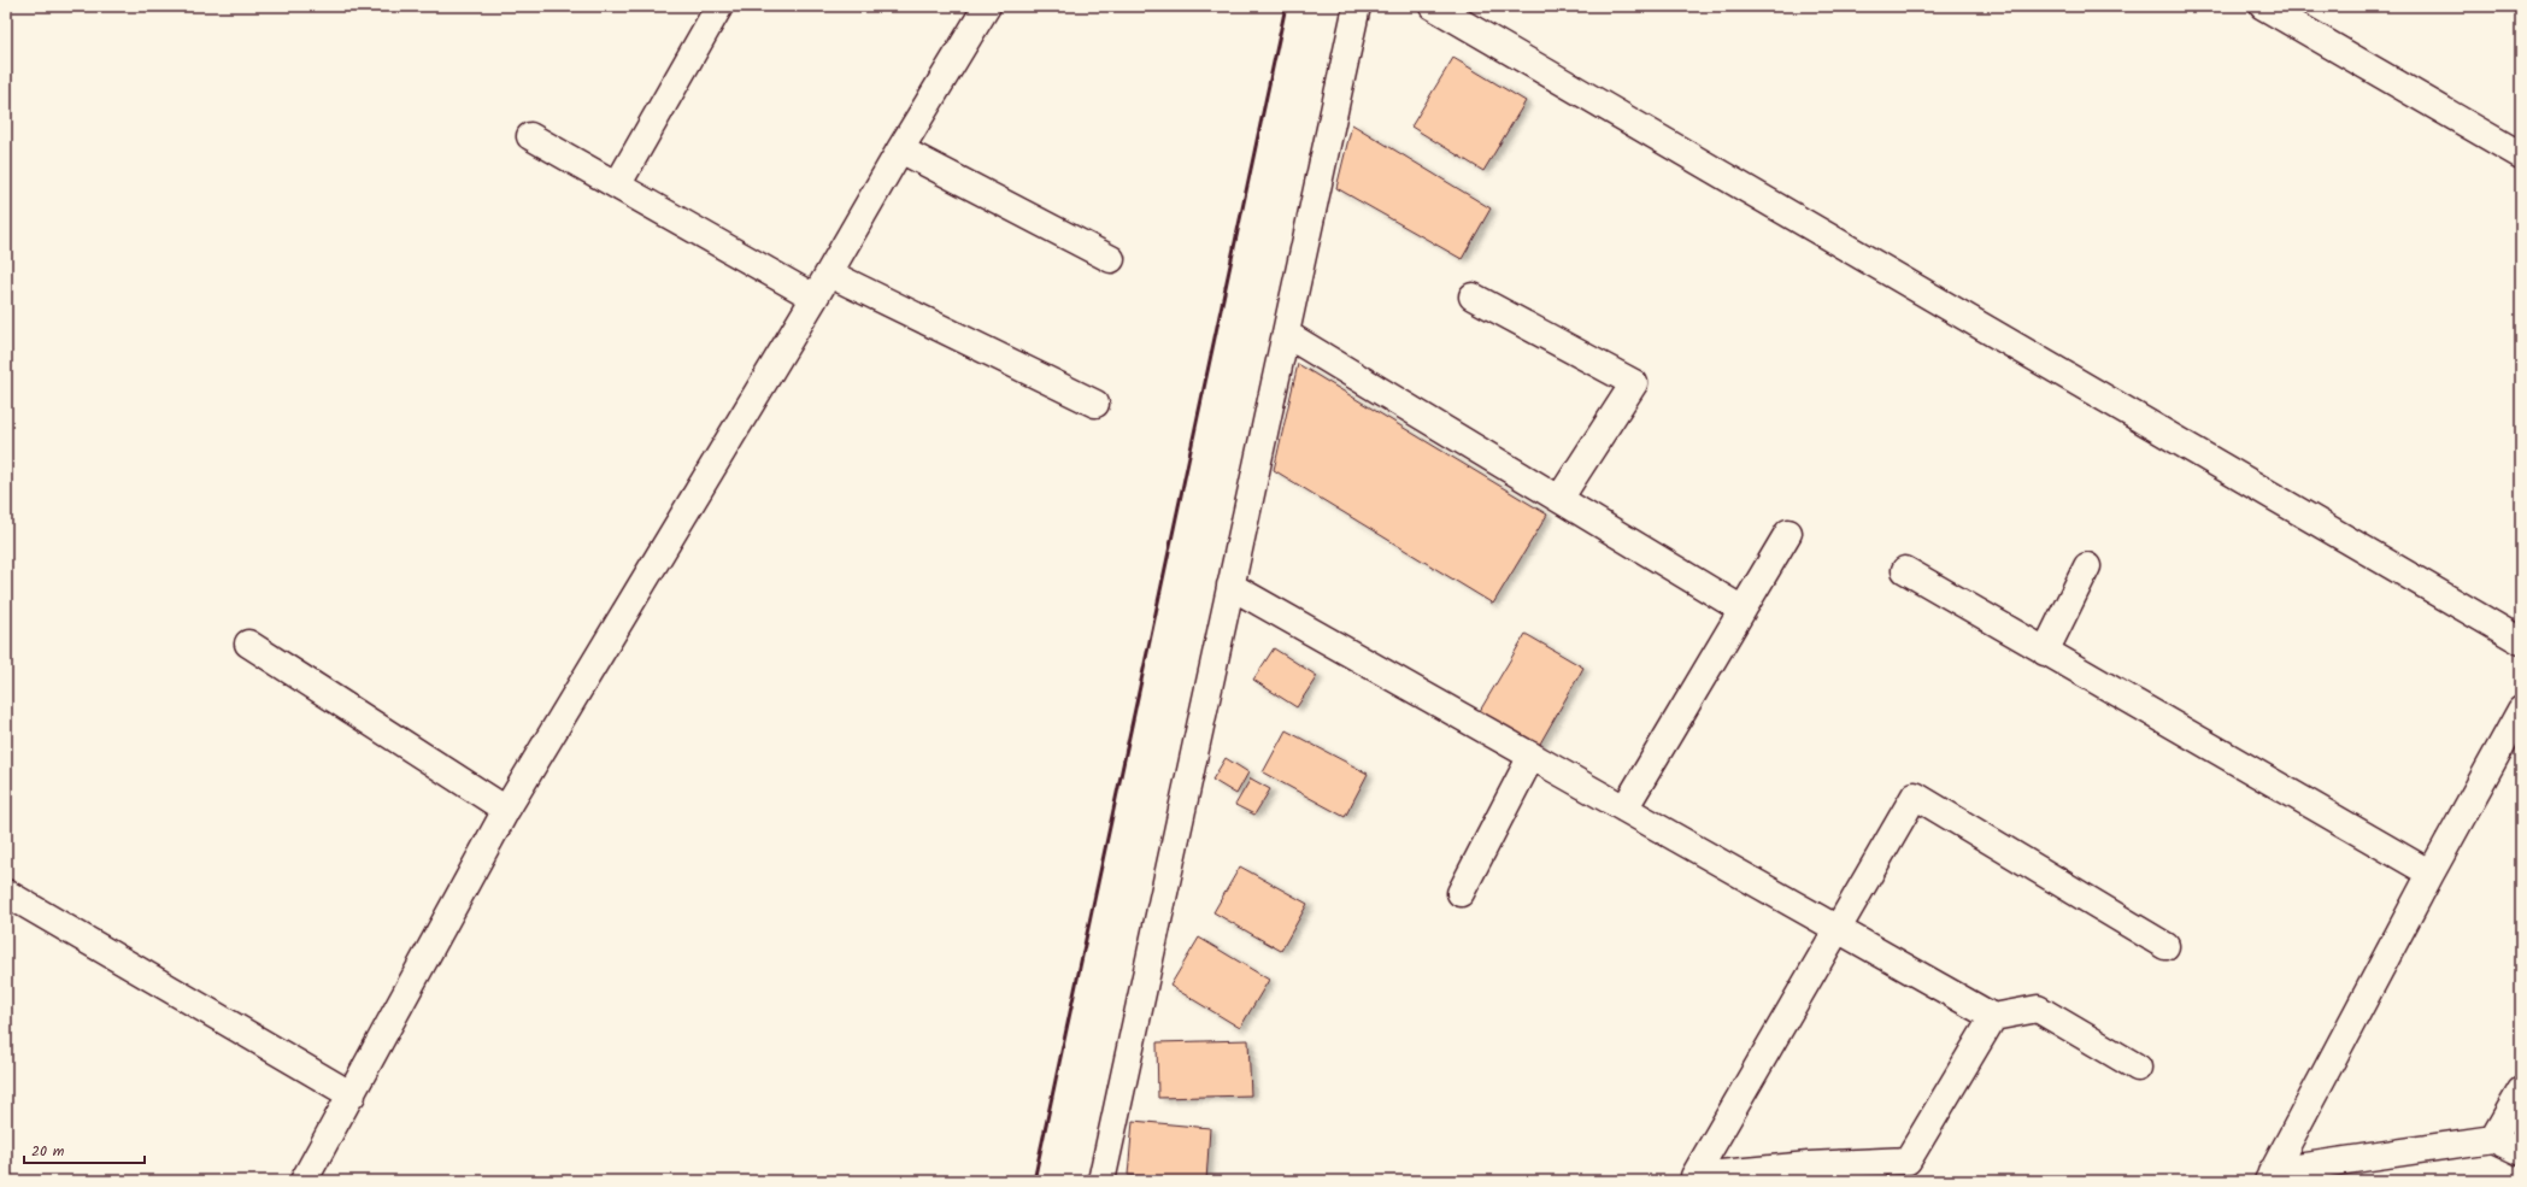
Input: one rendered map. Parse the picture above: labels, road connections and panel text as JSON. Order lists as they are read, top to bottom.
{
  "scale_bar": "20 m"
}
